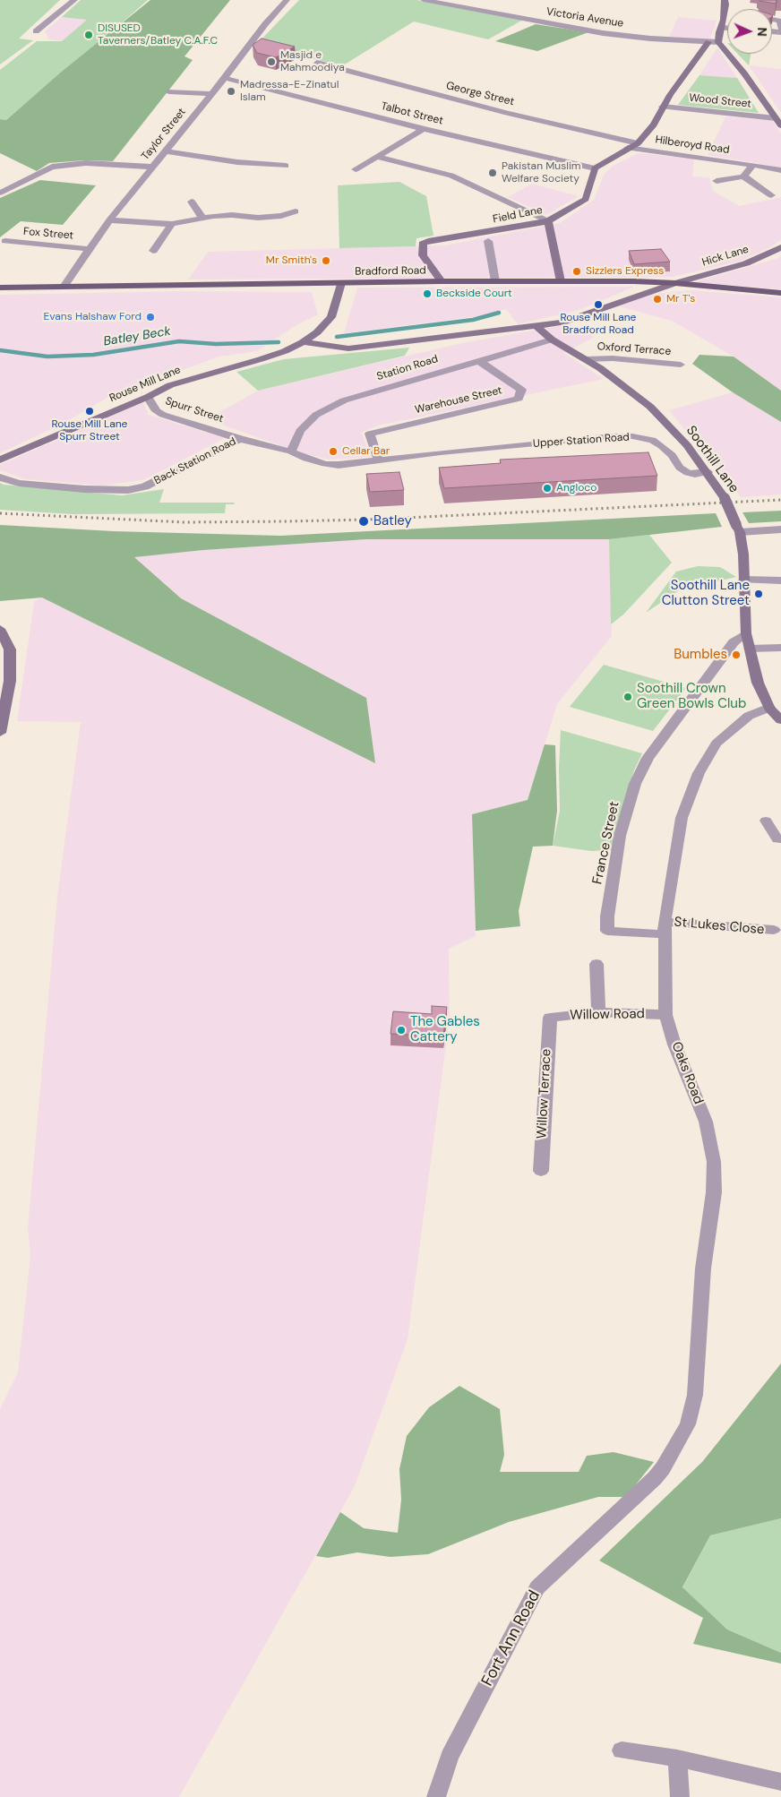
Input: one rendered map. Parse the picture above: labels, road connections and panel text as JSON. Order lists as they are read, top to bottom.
{
  "streets": {
    "main road": [
      "Field Lane",
      "Hick Lane",
      "Bradford Road",
      "Rouse Mill Lane",
      "Soothill Lane"
    ],
    "street": [
      "Victoria Avenue",
      "George Street",
      "Wood Street",
      "Talbot Street",
      "Taylor Street",
      "Hilberoyd Road",
      "Fox Street",
      "Oxford Terrace",
      "Station Road",
      "Warehouse Street",
      "Spurr Street",
      "Upper Station Road",
      "Back Station Road",
      "France Street",
      "St Lukes Close",
      "Willow Road",
      "Oaks Road",
      "Willow Terrace",
      "Fort Ann Road"
    ]
  },
  "crossings": [
    ["Talbot Street", "Taylor Street"],
    ["Talbot Street", "Field Lane"],
    ["Taylor Street", "Fox Street"],
    ["Taylor Street", "Bradford Road"],
    ["Field Lane", "Bradford Road"],
    ["Hick Lane", "Bradford Road"],
    ["Bradford Road", "Rouse Mill Lane"],
    ["Oxford Terrace", "Soothill Lane"],
    ["Station Road", "Warehouse Street"],
    ["Station Road", "Soothill Lane"],
    ["Station Road", "Back Station Road"],
    ["Rouse Mill Lane", "Spurr Street"],
    ["Warehouse Street", "Back Station Road"],
    ["Spurr Street", "Back Station Road"],
    ["Upper Station Road", "Soothill Lane"],
    ["Upper Station Road", "Back Station Road"],
    ["Soothill Lane", "France Street"],
    ["Soothill Lane", "Oaks Road"],
    ["France Street", "St Lukes Close"],
    ["France Street", "Oaks Road"],
    ["St Lukes Close", "Oaks Road"],
    ["Willow Road", "Oaks Road"],
    ["Willow Road", "Willow Terrace"],
    ["Oaks Road", "Fort Ann Road"]
  ],
  "water": ["Batley Beck"],
  "places": [
    "DISUSED Taverners/Batley C.A.F.C",
    "Masjid e Mahmoodiya",
    "Madressa-E-Zinatul Islam",
    "Pakistan Muslim Welfare Society",
    "Mr Smith's",
    "Sizzlers Express",
    "Beckside Court",
    "Mr T's",
    "Rouse Mill Lane Bradford Road",
    "Evans Halshaw Ford",
    "Rouse Mill Lane Spurr Street",
    "Cellar Bar",
    "Angloco",
    "Batley",
    "Soothill Lane Clutton Street",
    "Bumbles",
    "Soothill Crown Green Bowls Club",
    "The Gables Cattery"
  ],
  "north": "right"
}
